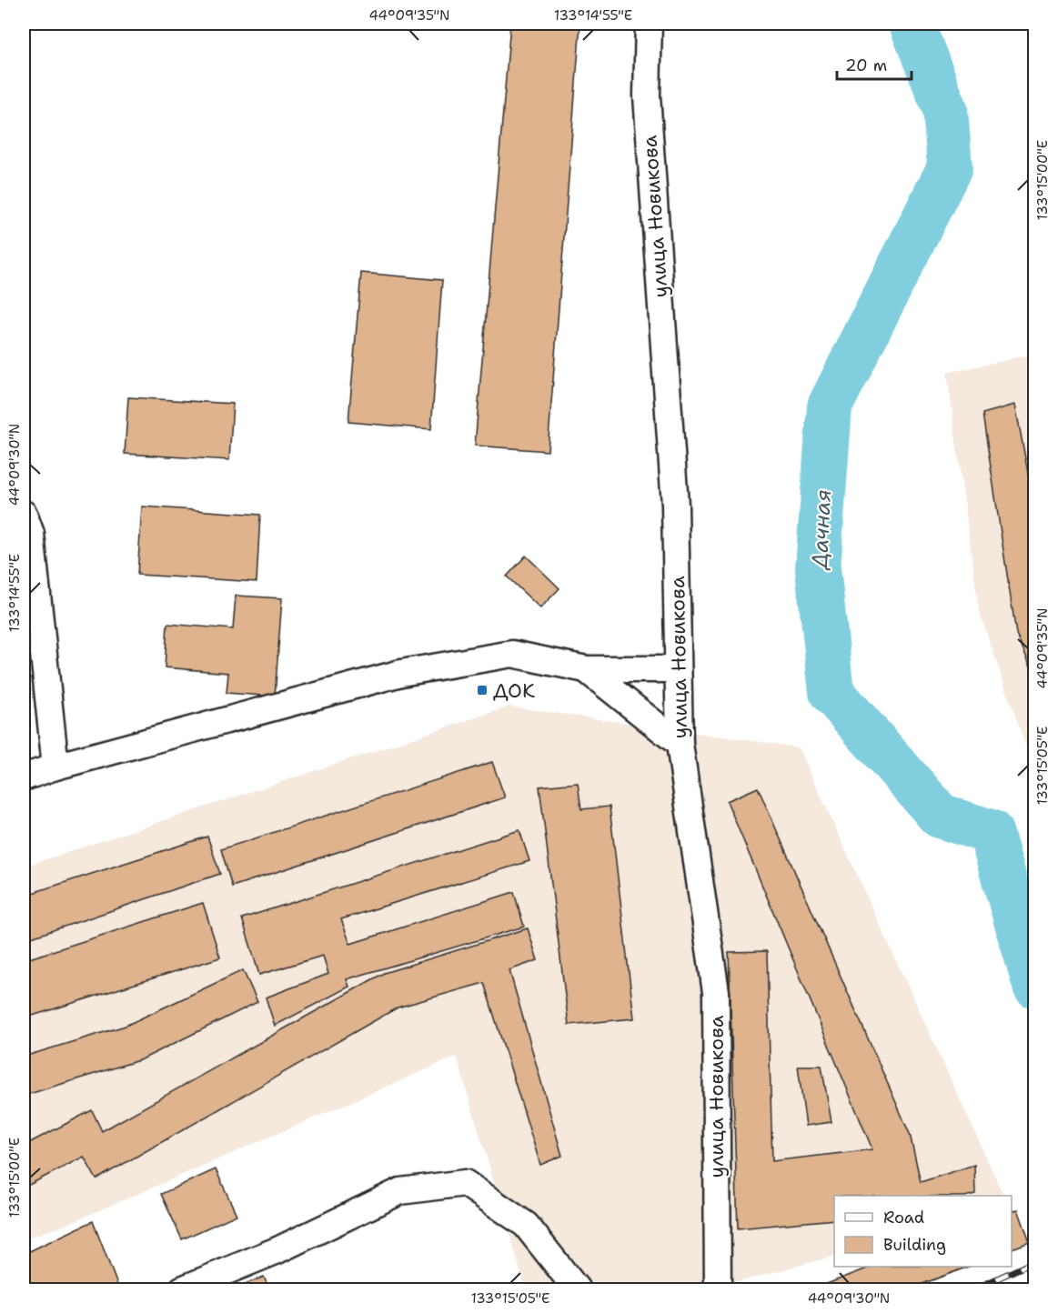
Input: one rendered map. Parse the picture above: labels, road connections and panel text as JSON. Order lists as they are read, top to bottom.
{
  "streets": {
    "street": ["улица Новикова"]
  },
  "water": ["Дачная"],
  "places": {
    "transit": ["ДОК"]
  },
  "legend": ["Road", "Building"],
  "scale_bar": "20 m",
  "coordinates": [
    "44°09'35\"N",
    "133°14'55\"E",
    "133°15'00\"E",
    "44°09'30\"N",
    "133°15'05\"E"
  ]
}
